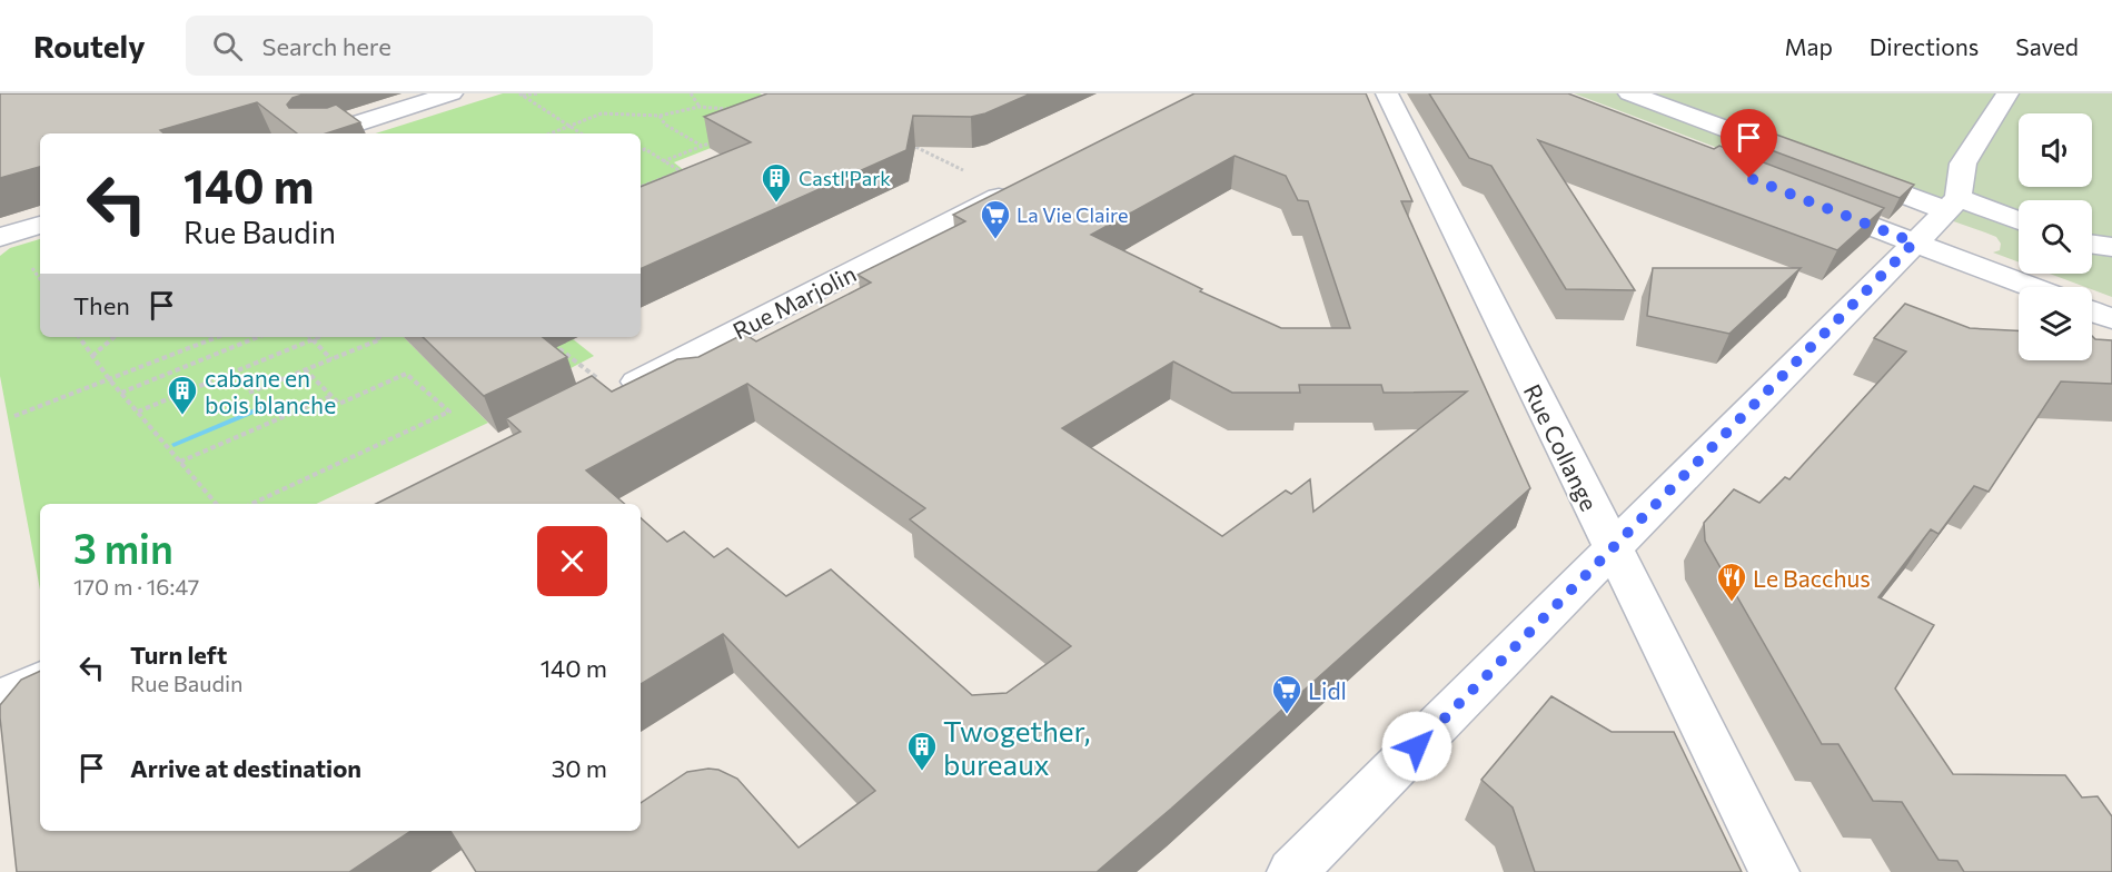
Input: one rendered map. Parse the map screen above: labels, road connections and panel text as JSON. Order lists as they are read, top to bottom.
{
  "streets": {
    "street": ["Rue Marjolin", "Rue Collange"]
  },
  "places": {
    "building": ["Castl'Park", "cabane en bois blanche", "Twogether, bureaux"],
    "supermarket": ["La Vie Claire", "Lidl"],
    "restaurant": ["Le Bacchus"]
  },
  "page": {
    "header": "Routely",
    "search": "Search here",
    "nav": ["Map", "Directions", "Saved"],
    "turn": ["140 m", "Rue Baudin"],
    "then": "Then",
    "heading": ["3 min", "170 m · 16:47"],
    "list": [
      {
        "name": "Turn left",
        "note": "Rue Baudin",
        "value": "140 m"
      },
      {
        "name": "Arrive at destination",
        "value": "30 m"
      }
    ]
  }
}
